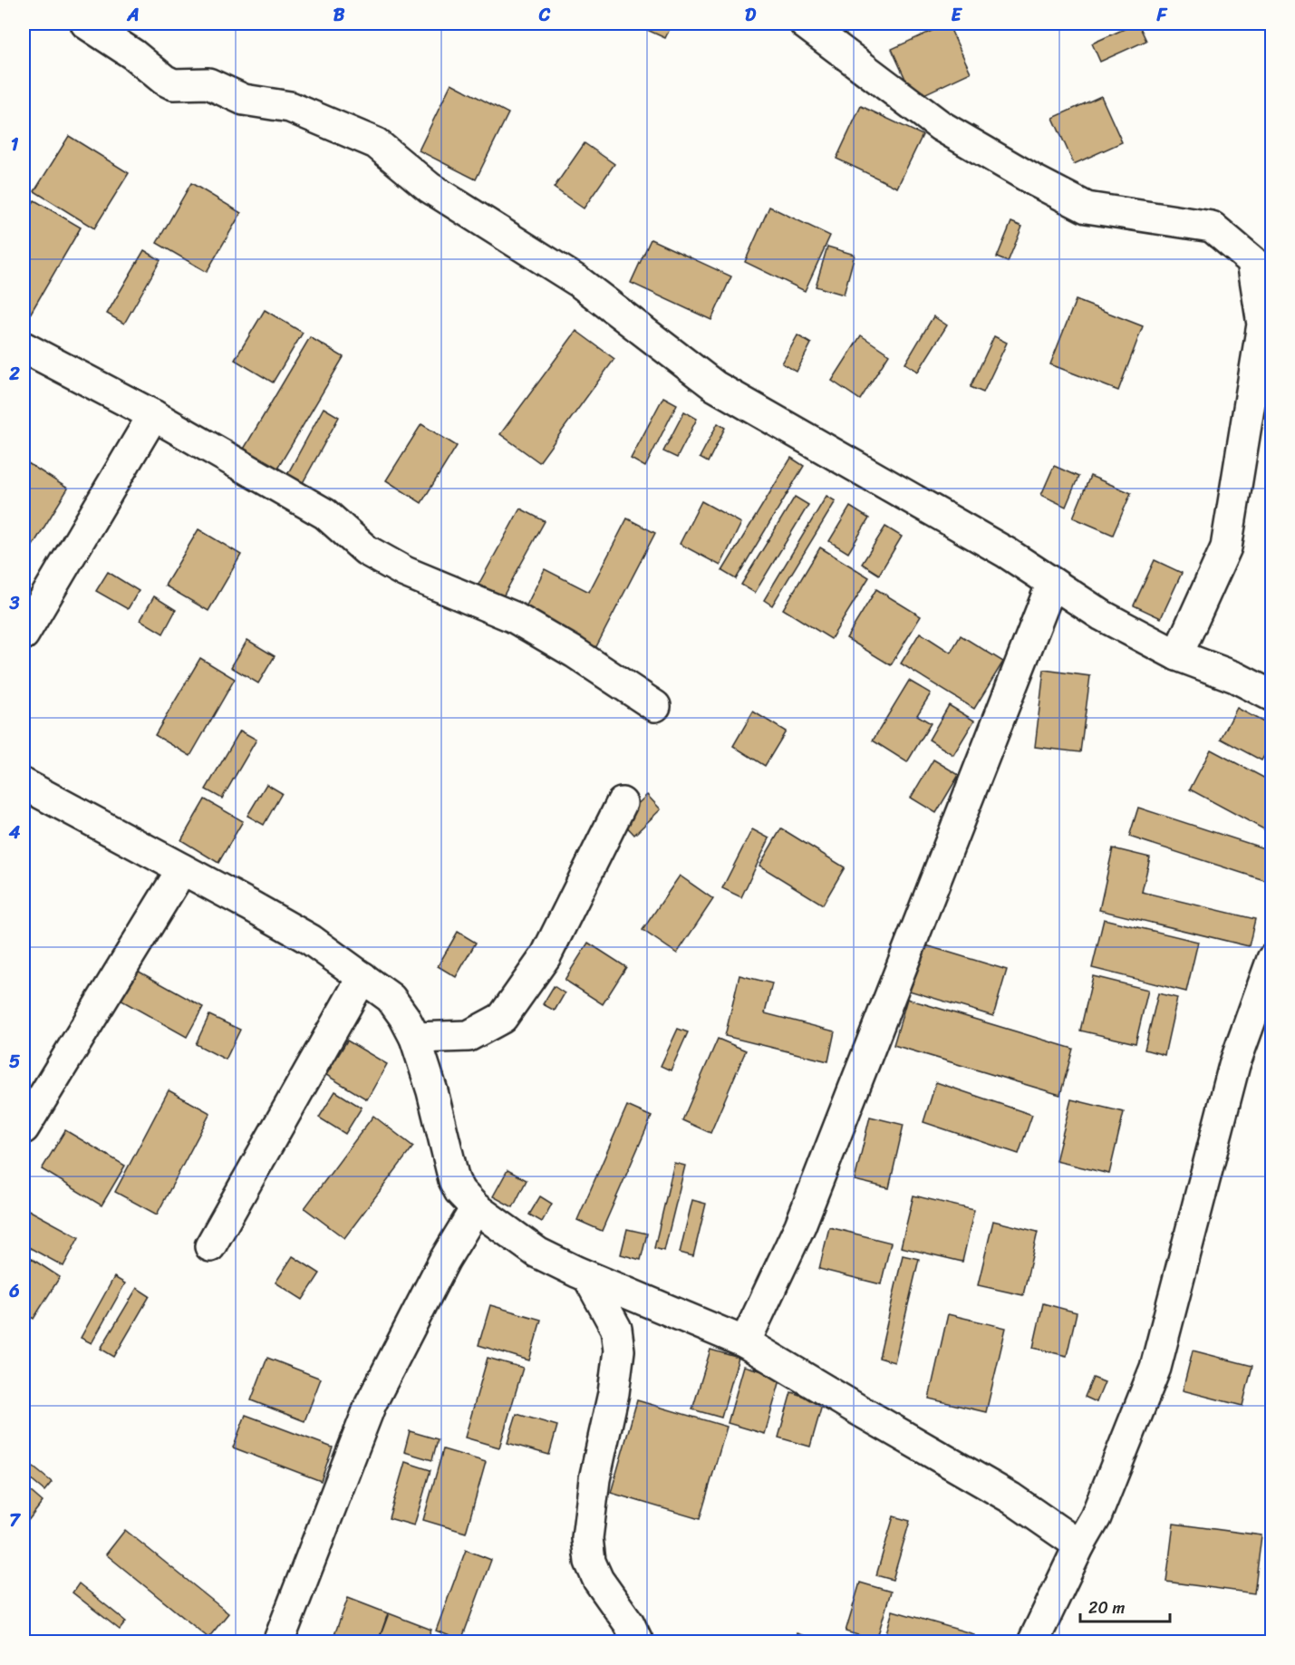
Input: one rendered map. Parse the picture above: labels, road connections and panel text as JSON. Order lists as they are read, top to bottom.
{
  "scale_bar": "20 m",
  "grid": {
    "columns": [
      "A",
      "B",
      "C",
      "D",
      "E",
      "F"
    ],
    "rows": [
      "1",
      "2",
      "3",
      "4",
      "5",
      "6",
      "7"
    ]
  }
}
